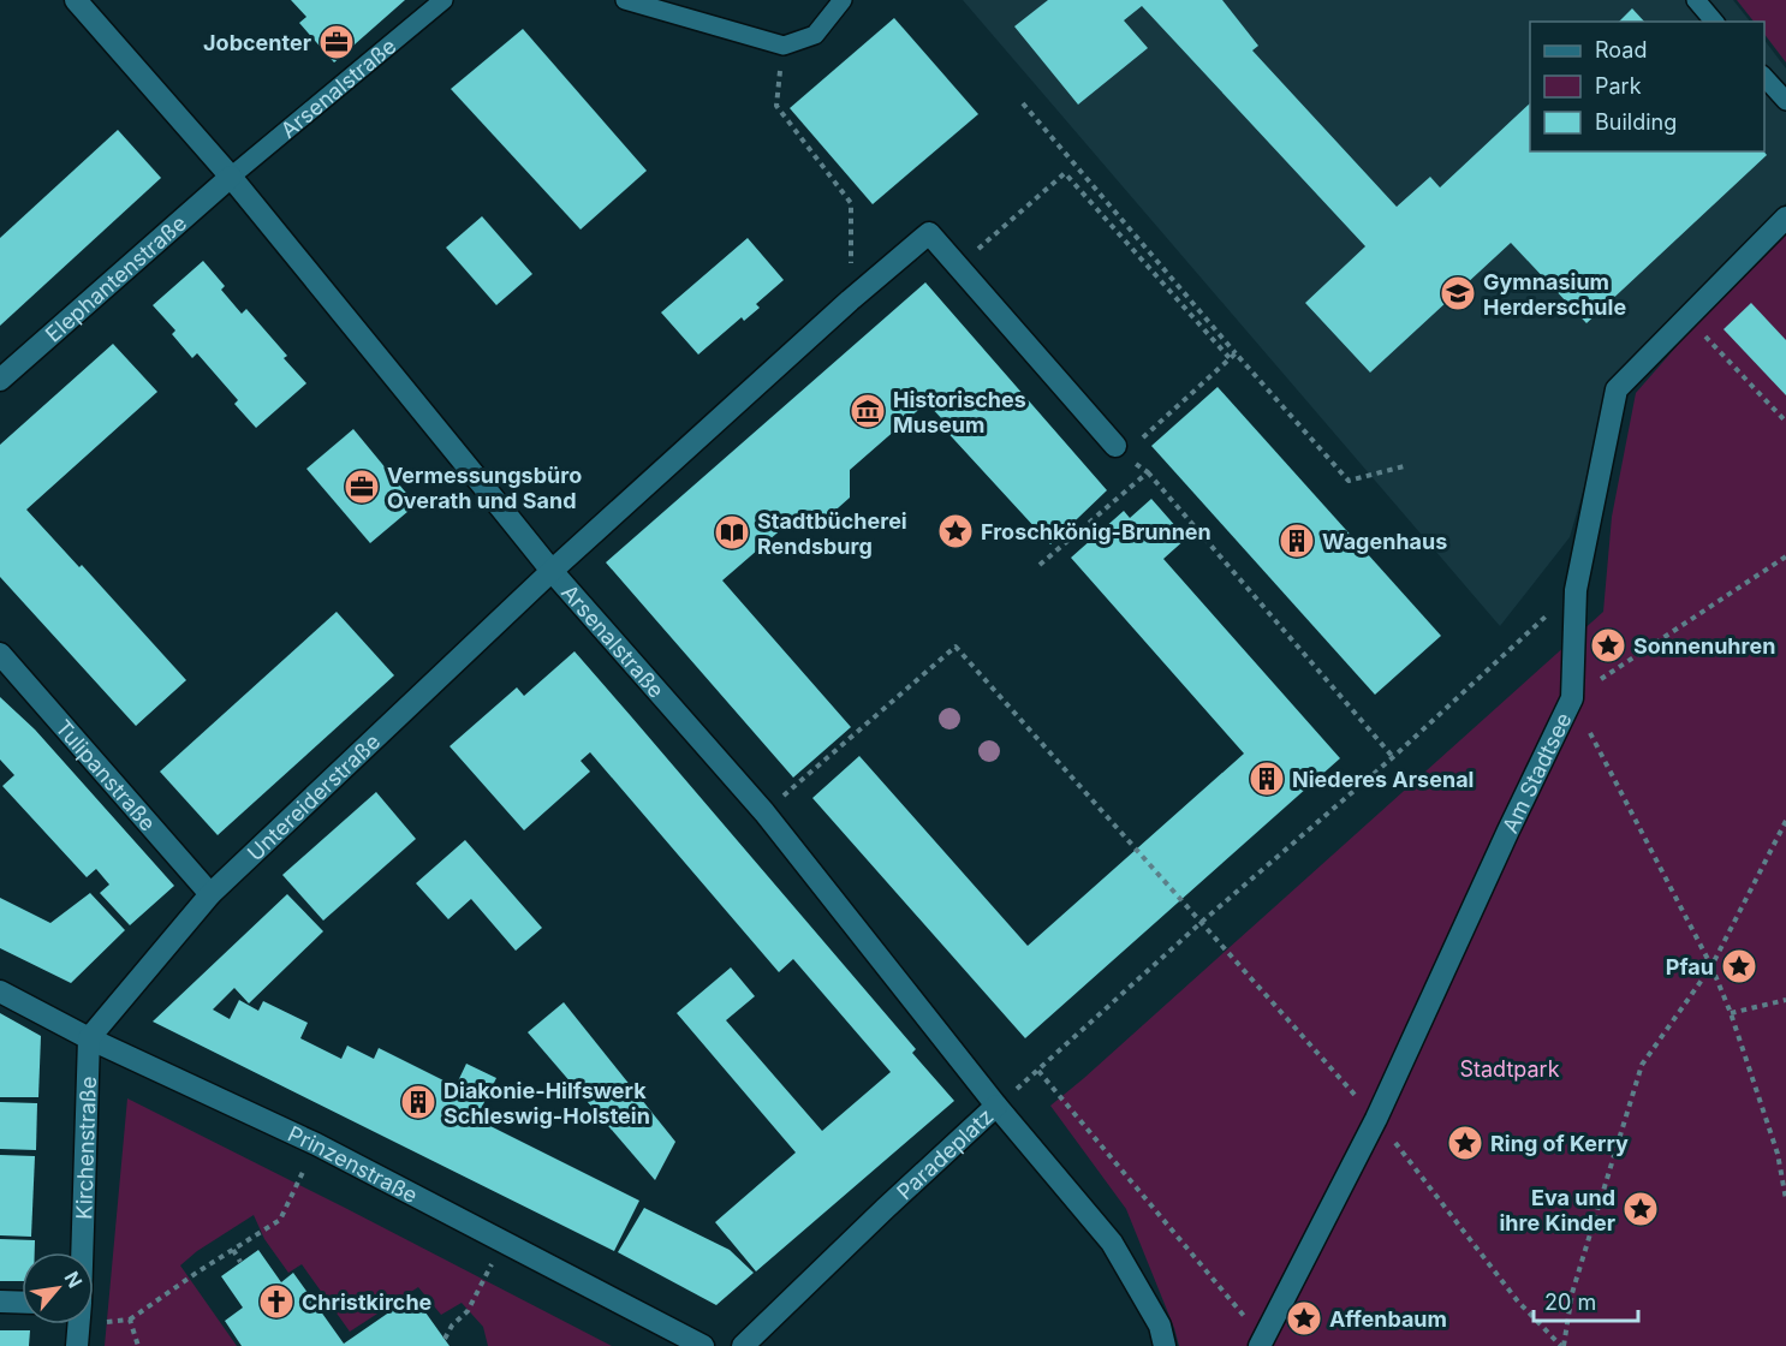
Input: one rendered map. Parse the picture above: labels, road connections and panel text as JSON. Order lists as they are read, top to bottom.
{
  "streets": {
    "street": [
      "Arsenalstraße",
      "Elephantenstraße",
      "Am Stadtsee",
      "Tulipanstraße",
      "Untereiderstraße",
      "Kirchenstraße",
      "Paradeplatz",
      "Prinzenstraße"
    ]
  },
  "crossings": [
    ["Arsenalstraße", "Elephantenstraße"],
    ["Arsenalstraße", "Untereiderstraße"],
    ["Arsenalstraße", "Paradeplatz"],
    ["Tulipanstraße", "Untereiderstraße"],
    ["Untereiderstraße", "Kirchenstraße"],
    ["Untereiderstraße", "Prinzenstraße"],
    ["Kirchenstraße", "Prinzenstraße"]
  ],
  "parks": ["Stadtpark"],
  "places": {
    "office": ["Jobcenter", "Vermessungsbüro Overath und Sand"],
    "school or university": ["Gymnasium Herderschule"],
    "museum": ["Historisches Museum"],
    "place": [
      "Froschkönig-Brunnen",
      "Sonnenuhren",
      "Pfau",
      "Ring of Kerry",
      "Eva und ihre Kinder",
      "Affenbaum"
    ],
    "library": ["Stadtbücherei Rendsburg"],
    "building": ["Wagenhaus", "Niederes Arsenal", "Diakonie-Hilfswerk Schleswig-Holstein"],
    "church": ["Christkirche"]
  },
  "legend": ["Road", "Park", "Building"],
  "scale_bar": "20 m",
  "north": "top right"
}
